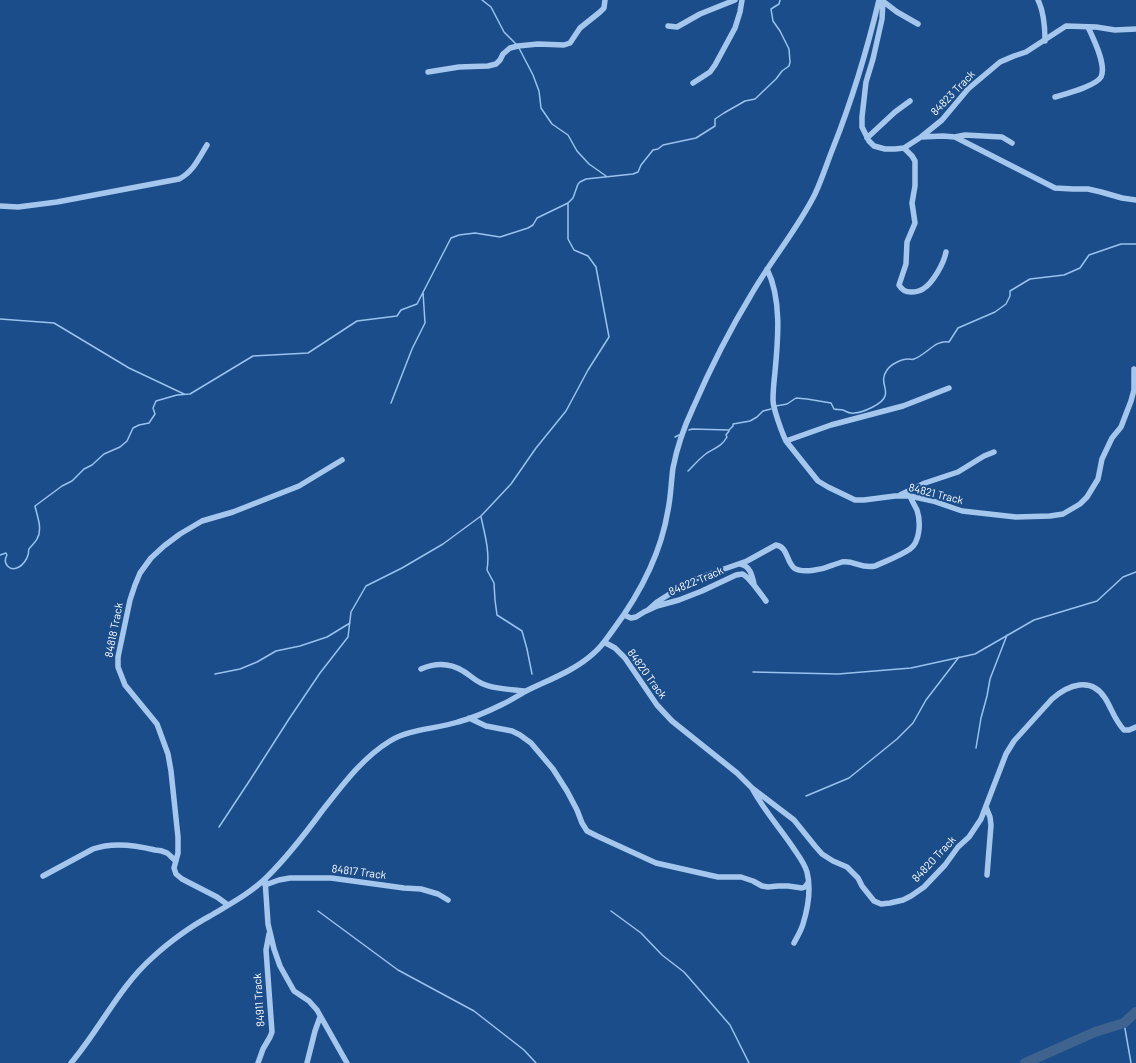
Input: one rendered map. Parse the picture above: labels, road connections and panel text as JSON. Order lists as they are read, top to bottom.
{
  "streets": {
    "street": [
      "84823 Track",
      "84821 Track",
      "84822 Track",
      "84818 Track",
      "84820 Track",
      "84817 Track",
      "84911 Track"
    ]
  }
}
